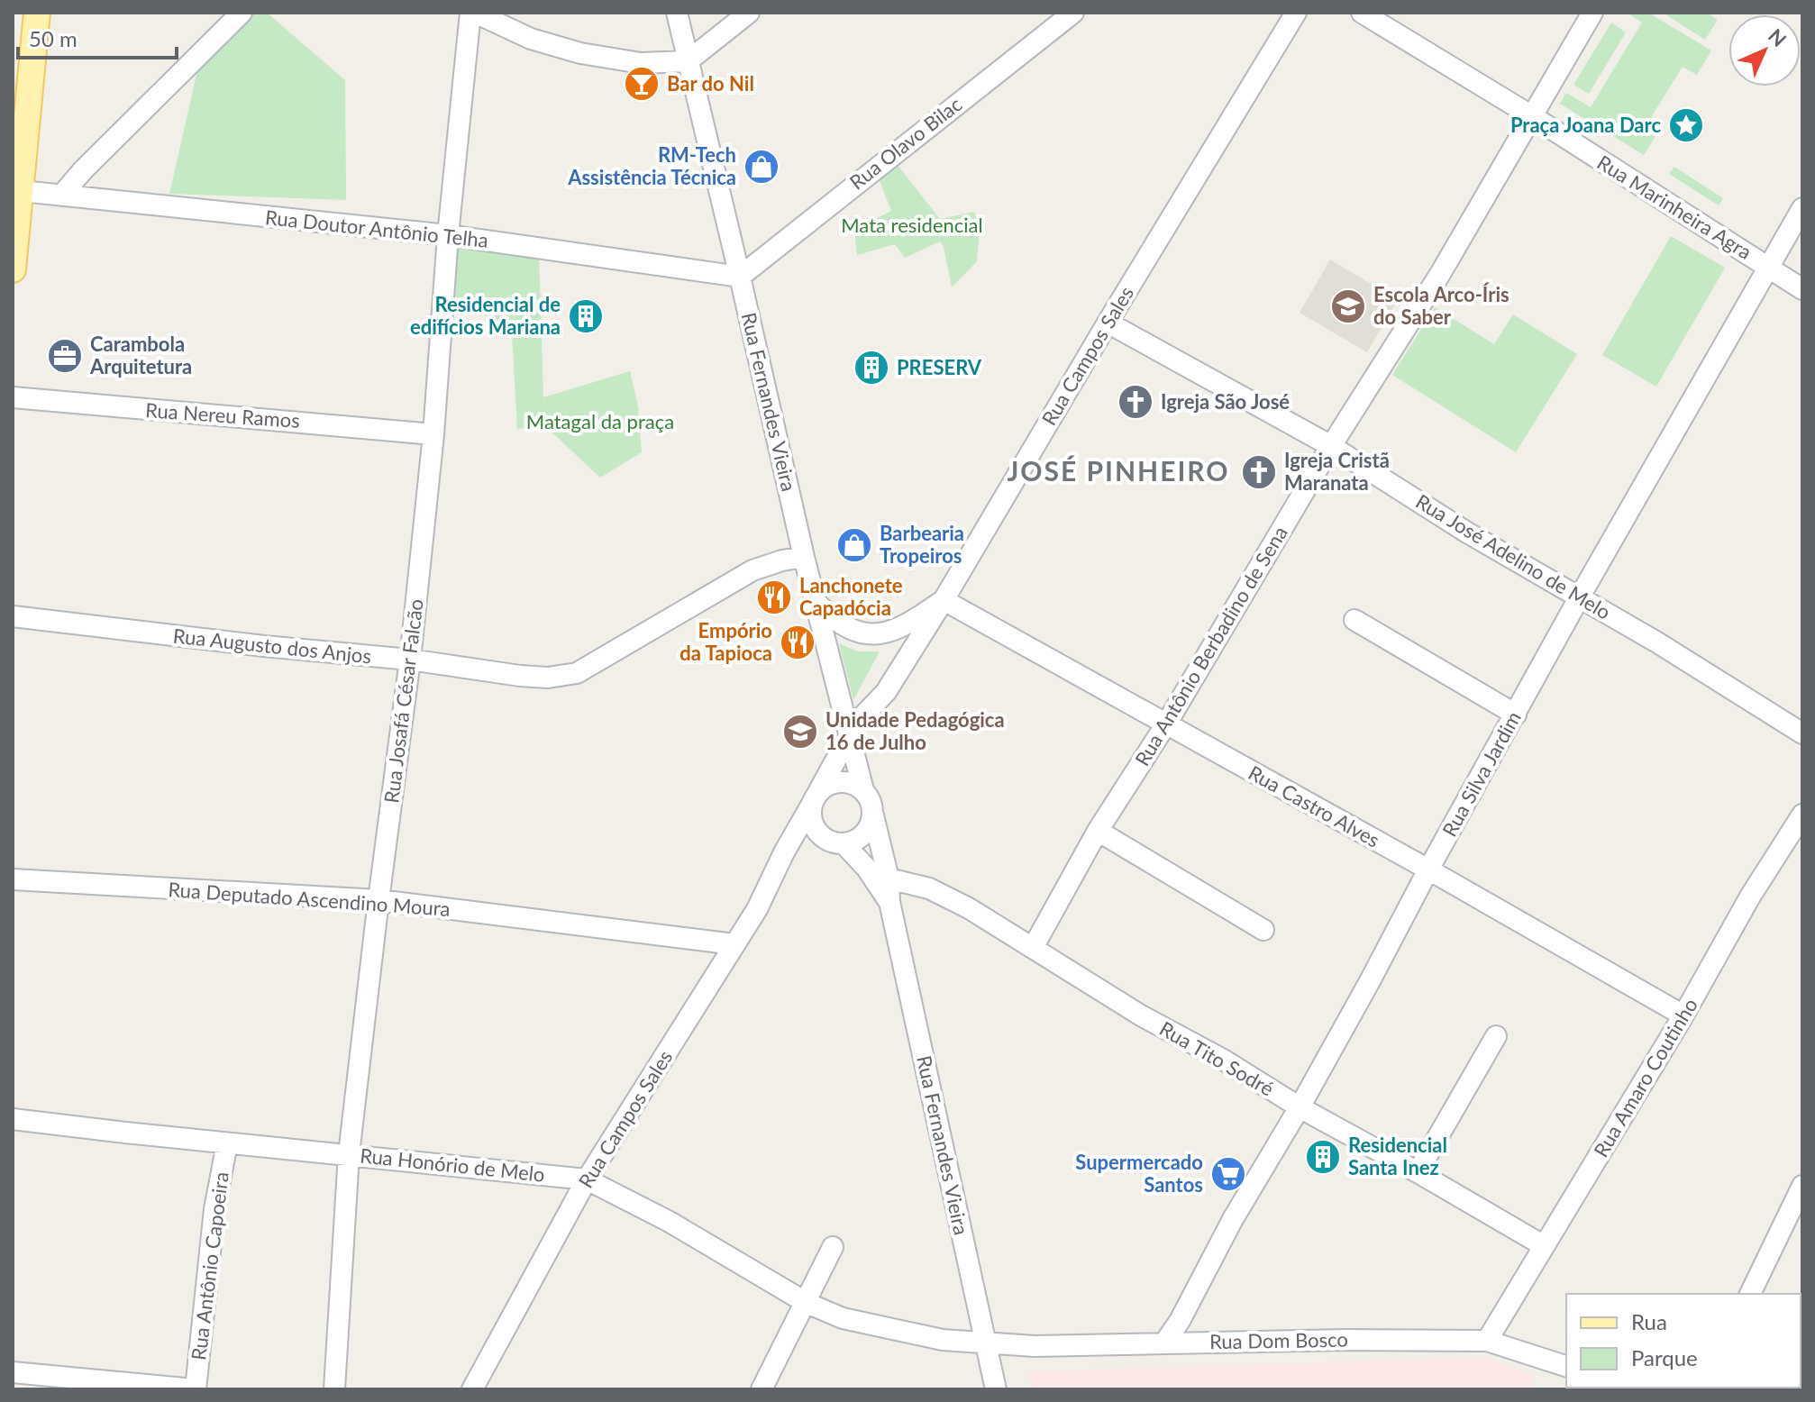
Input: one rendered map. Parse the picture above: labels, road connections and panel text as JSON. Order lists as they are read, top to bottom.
{
  "streets": {
    "street": [
      "Rua Olavo Bilac",
      "Rua Marinheira Agra",
      "Rua Doutor Antônio Telha",
      "Rua Campos Sales",
      "Rua Fernandes Vieira",
      "Rua Nereu Ramos",
      "Rua José Adelino de Melo",
      "Rua Augusto dos Anjos",
      "Rua Antônio Berbadino de Sena",
      "Rua Josafá César Falcão",
      "Rua Silva Jardim",
      "Rua Castro Alves",
      "Rua Deputado Ascendino Moura",
      "Rua Tito Sodré",
      "Rua Amaro Coutinho",
      "Rua Honório de Melo",
      "Rua Antônio Capoeira",
      "Rua Dom Bosco"
    ]
  },
  "crossings": [
    ["Rua Olavo Bilac", "Rua Doutor Antônio Telha"],
    ["Rua Olavo Bilac", "Rua Fernandes Vieira"],
    ["Rua Marinheira Agra", "Rua Antônio Berbadino de Sena"],
    ["Rua Marinheira Agra", "Rua Silva Jardim"],
    ["Rua Doutor Antônio Telha", "Rua Fernandes Vieira"],
    ["Rua Doutor Antônio Telha", "Rua Josafá César Falcão"],
    ["Rua Campos Sales", "Rua Fernandes Vieira"],
    ["Rua Campos Sales", "Rua José Adelino de Melo"],
    ["Rua Campos Sales", "Rua Castro Alves"],
    ["Rua Campos Sales", "Rua Deputado Ascendino Moura"],
    ["Rua Campos Sales", "Rua Honório de Melo"],
    ["Rua Fernandes Vieira", "Rua Augusto dos Anjos"],
    ["Rua Fernandes Vieira", "Rua Tito Sodré"],
    ["Rua Fernandes Vieira", "Rua Honório de Melo"],
    ["Rua Fernandes Vieira", "Rua Dom Bosco"],
    ["Rua Nereu Ramos", "Rua Josafá César Falcão"],
    ["Rua José Adelino de Melo", "Rua Antônio Berbadino de Sena"],
    ["Rua José Adelino de Melo", "Rua Silva Jardim"],
    ["Rua Augusto dos Anjos", "Rua Josafá César Falcão"],
    ["Rua Antônio Berbadino de Sena", "Rua Castro Alves"],
    ["Rua Antônio Berbadino de Sena", "Rua Tito Sodré"],
    ["Rua Josafá César Falcão", "Rua Deputado Ascendino Moura"],
    ["Rua Josafá César Falcão", "Rua Honório de Melo"],
    ["Rua Silva Jardim", "Rua Castro Alves"],
    ["Rua Silva Jardim", "Rua Tito Sodré"],
    ["Rua Silva Jardim", "Rua Dom Bosco"],
    ["Rua Castro Alves", "Rua Amaro Coutinho"],
    ["Rua Tito Sodré", "Rua Amaro Coutinho"],
    ["Rua Amaro Coutinho", "Rua Dom Bosco"],
    ["Rua Honório de Melo", "Rua Antônio Capoeira"],
    ["Rua Honório de Melo", "Rua Dom Bosco"]
  ],
  "districts": ["JOSÉ PINHEIRO"],
  "parks": ["Mata residencial", "Matagal da praça"],
  "places": {
    "bar": ["Bar do Nil"],
    "place": ["Praça Joana Darc"],
    "shop": ["RM-Tech Assistência Técnica", "Barbearia Tropeiros"],
    "school or university": ["Escola Arco-Íris do Saber", "Unidade Pedagógica 16 de Julho"],
    "building": ["Residencial de edifícios Mariana", "PRESERV", "Residencial Santa Inez"],
    "office": ["Carambola Arquitetura"],
    "church": ["Igreja São José", "Igreja Cristã Maranata"],
    "restaurant": ["Lanchonete Capadócia", "Empório da Tapioca"],
    "supermarket": ["Supermercado Santos"]
  },
  "legend": ["Rua", "Parque"],
  "scale_bar": "50 m",
  "north": "top right"
}
